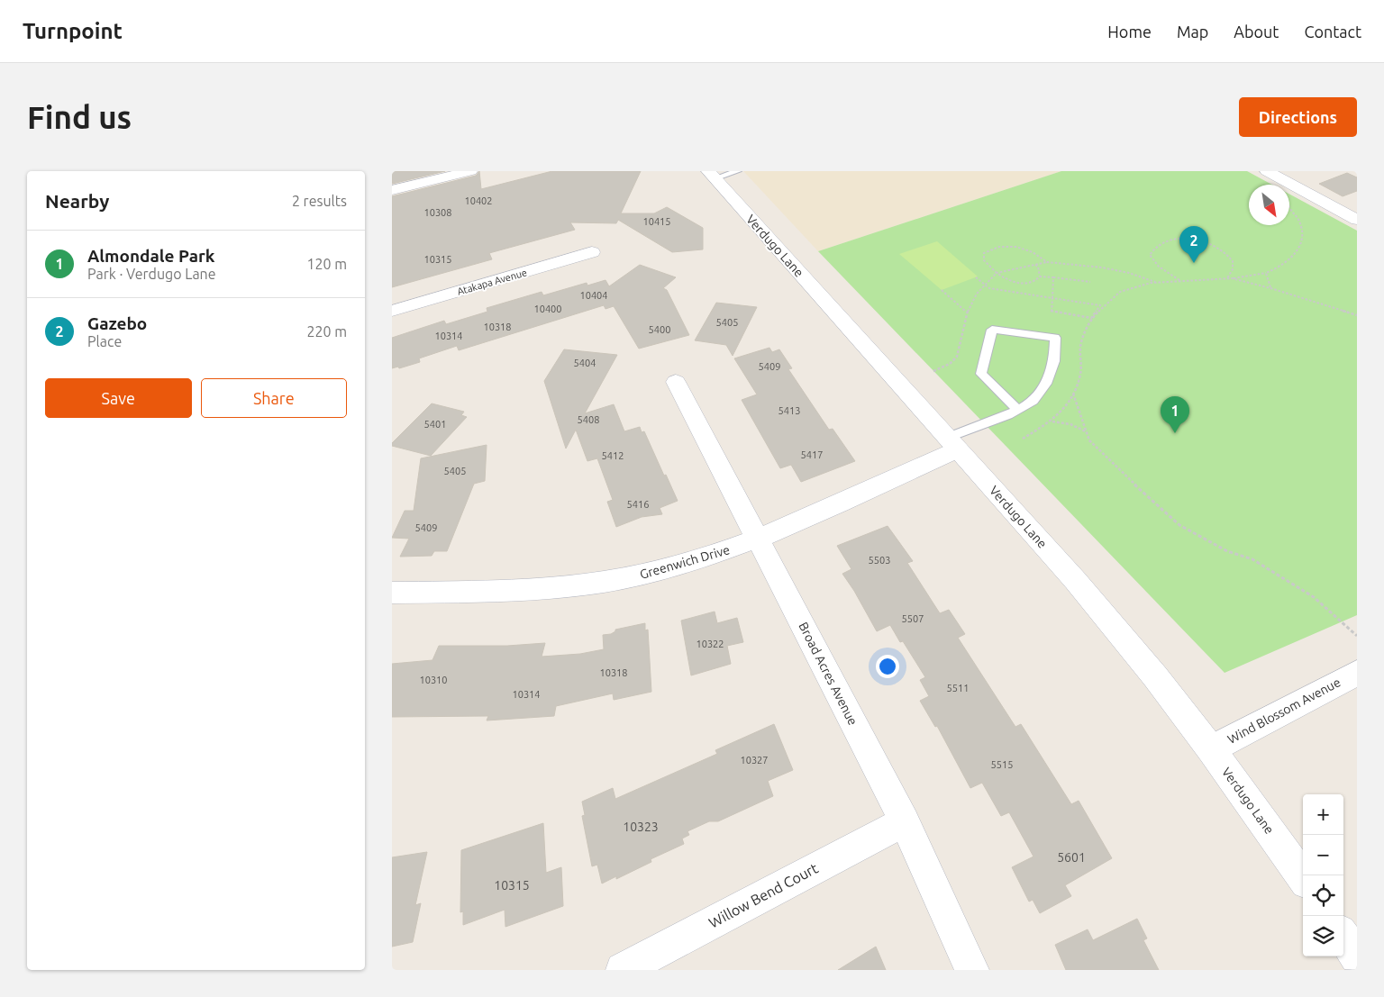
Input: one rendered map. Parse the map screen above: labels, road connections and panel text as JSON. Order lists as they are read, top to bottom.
{
  "streets": {
    "street": [
      "Verdugo Lane",
      "Atakapa Avenue",
      "Greenwich Drive",
      "Broad Acres Avenue",
      "Wind Blossom Avenue",
      "Willow Bend Court"
    ]
  },
  "crossings": [
    ["Verdugo Lane", "Greenwich Drive"],
    ["Verdugo Lane", "Wind Blossom Avenue"],
    ["Greenwich Drive", "Broad Acres Avenue"],
    ["Broad Acres Avenue", "Willow Bend Court"]
  ],
  "house_numbers": [
    "10402",
    "10308",
    "10415",
    "10315",
    "10404",
    "10400",
    "5405",
    "10318",
    "5400",
    "10314",
    "5404",
    "5409",
    "5413",
    "5408",
    "5401",
    "5417",
    "5412",
    "5405",
    "5416",
    "5409",
    "5503",
    "5507",
    "10322",
    "10318",
    "10310",
    "5511",
    "10314",
    "10327",
    "5515",
    "10323",
    "5601",
    "10315"
  ],
  "north": "bottom right",
  "page": {
    "header": "Turnpoint",
    "nav": [
      "Home",
      "Map",
      "About",
      "Contact"
    ],
    "buttons": [
      "Directions",
      ["Save", "Share"]
    ],
    "title": "Find us",
    "heading": ["Nearby", "2 results"],
    "pins": ["2", "1"],
    "list": [
      {
        "mark": "1",
        "name": "Almondale Park",
        "note": "Park · Verdugo Lane",
        "value": "120 m"
      },
      {
        "mark": "2",
        "name": "Gazebo",
        "note": "Place",
        "value": "220 m"
      }
    ],
    "map_buttons": ["+", "−"]
  }
}
